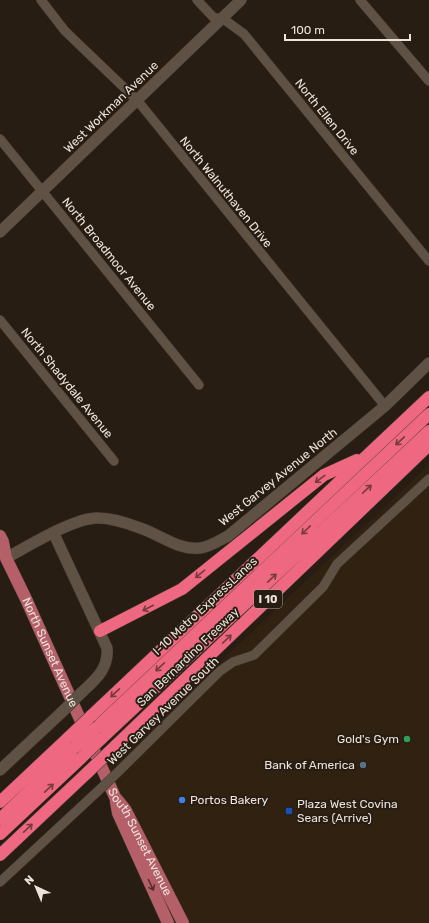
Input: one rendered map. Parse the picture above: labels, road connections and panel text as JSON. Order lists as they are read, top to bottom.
{
  "streets": {
    "highway": ["I 10", "I-10 Metro ExpressLanes", "San Bernardino Freeway"],
    "main road": ["North Sunset Avenue", "South Sunset Avenue"],
    "street": [
      "West Workman Avenue",
      "North Ellen Drive",
      "North Walnuthaven Drive",
      "North Broadmoor Avenue",
      "North Shadydale Avenue",
      "West Garvey Avenue North",
      "West Garvey Avenue South"
    ]
  },
  "crossings": [
    ["West Workman Avenue", "North Ellen Drive"],
    ["West Workman Avenue", "North Walnuthaven Drive"],
    ["West Workman Avenue", "North Broadmoor Avenue"],
    ["North Walnuthaven Drive", "West Garvey Avenue North"],
    ["West Garvey Avenue North", "North Sunset Avenue"],
    ["I-10 Metro ExpressLanes", "San Bernardino Freeway"],
    ["North Sunset Avenue", "South Sunset Avenue"]
  ],
  "places": {
    "other": ["Gold's Gym", "Bank of America", "Portos Bakery"],
    "transit": ["Plaza West Covina Sears (Arrive)"]
  },
  "scale_bar": "100 m",
  "north": "top left"
}
